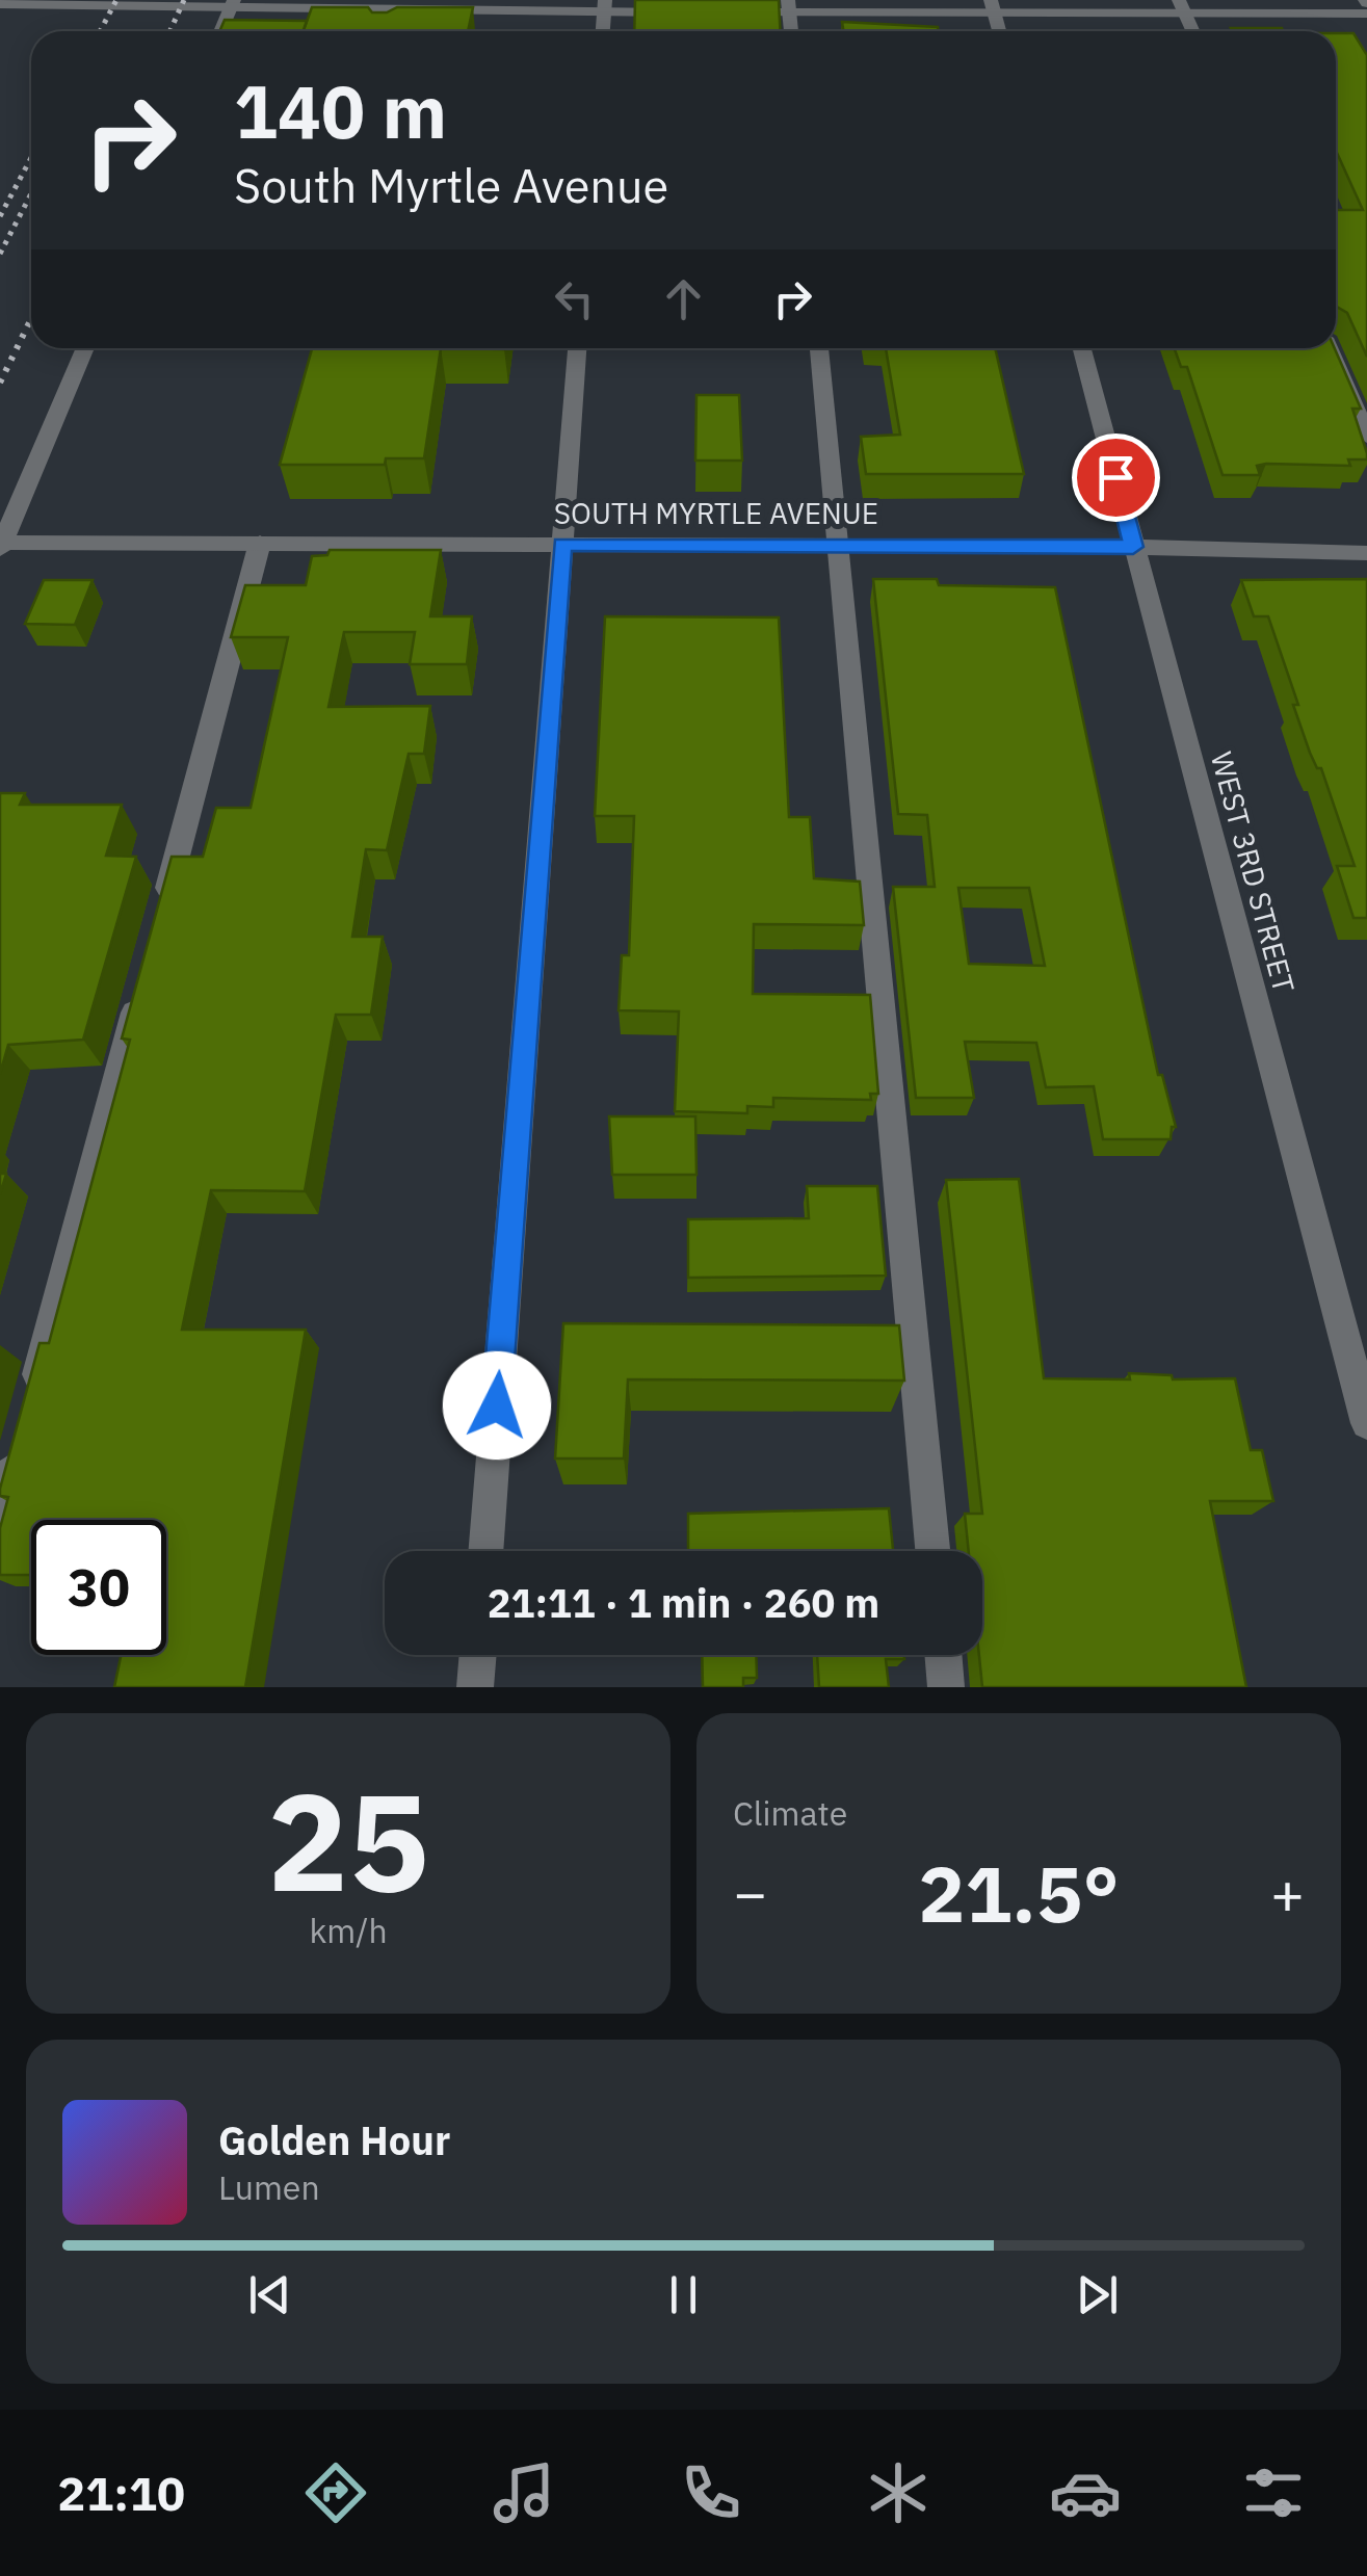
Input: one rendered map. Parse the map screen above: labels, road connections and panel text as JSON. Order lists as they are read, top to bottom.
{
  "streets": {
    "street": ["SOUTH MYRTLE AVENUE", "WEST 3RD STREET"]
  },
  "crossings": [
    ["SOUTH MYRTLE AVENUE", "WEST 3RD STREET"]
  ],
  "page": {
    "turn": ["140 m", "South Myrtle Avenue"],
    "limit": "30",
    "trip": "21:11 · 1 min · 260 m",
    "tile": [
      ["25", "km/h"],
      "Climate"
    ],
    "heat": ["−", "21.5°", "+"],
    "song": ["Golden Hour", "Lumen"],
    "tabs": "21:10"
  }
}
